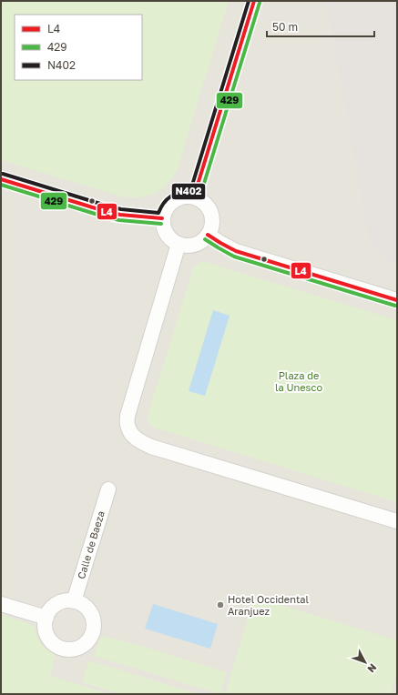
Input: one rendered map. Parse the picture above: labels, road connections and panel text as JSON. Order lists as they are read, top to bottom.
{
  "streets": {
    "street": ["Calle de Baeza"]
  },
  "parks": ["Plaza de la Unesco"],
  "places": ["Hotel Occidental Aranjuez"],
  "lines": ["transit line L4", "transit line N402", "transit line 429"],
  "legend": ["L4", "429", "N402"],
  "scale_bar": "50 m",
  "north": "bottom right"
}
